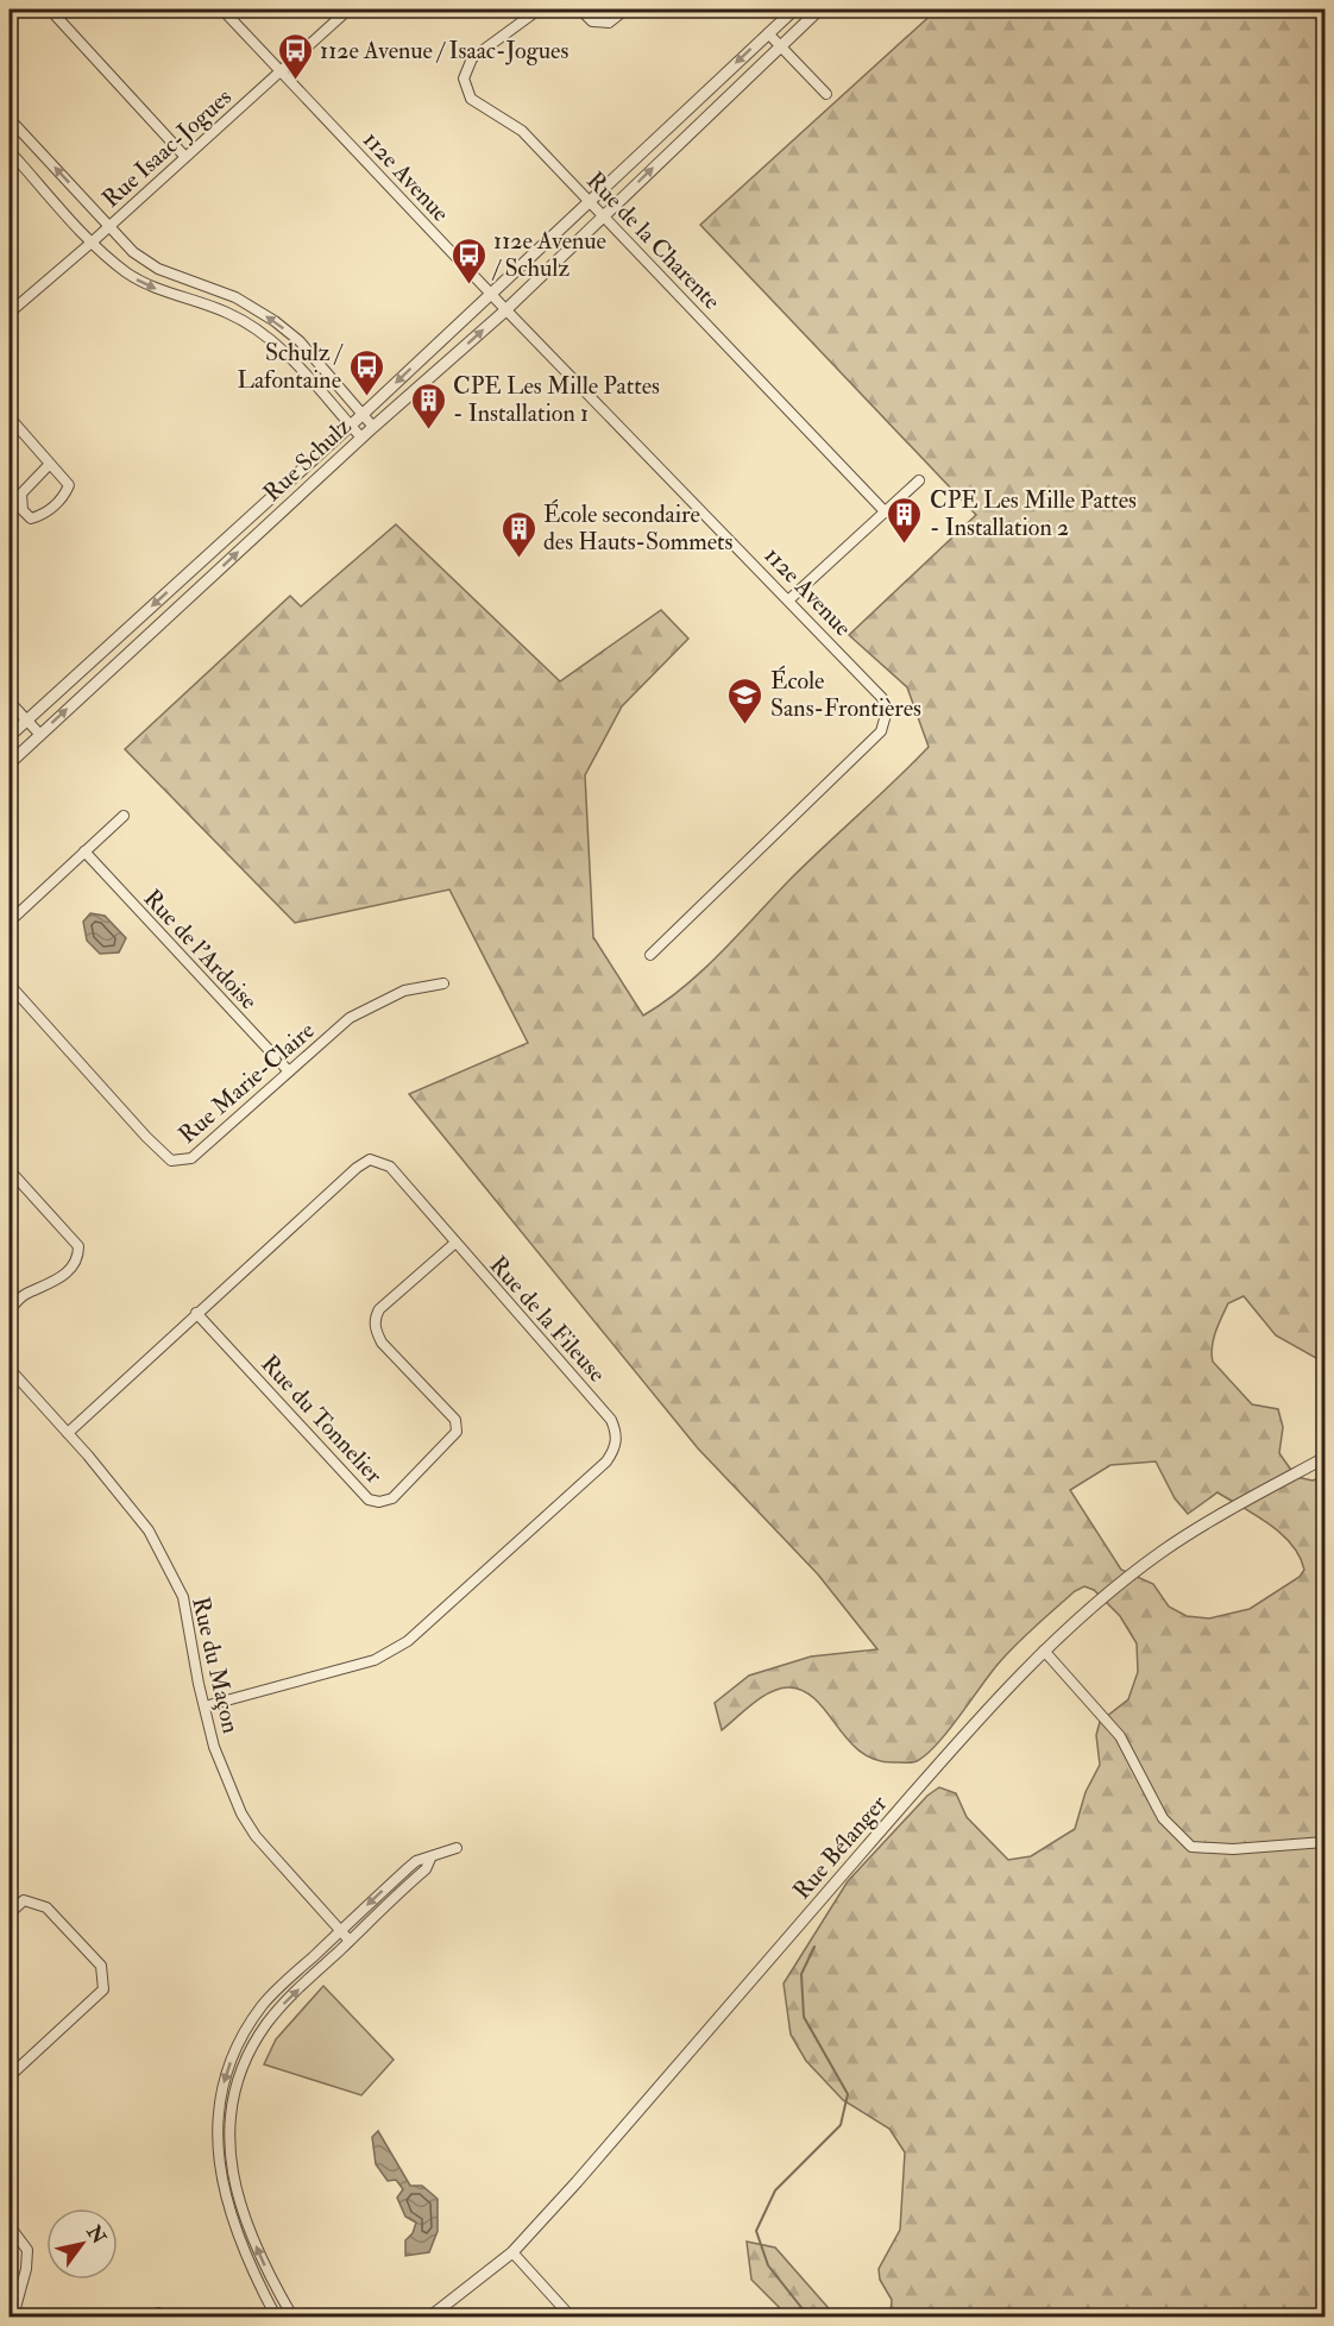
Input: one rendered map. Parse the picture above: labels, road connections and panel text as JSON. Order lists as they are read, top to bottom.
{
  "streets": {
    "street": [
      "Rue Isaac-Jogues",
      "112e Avenue",
      "Rue de la Charente",
      "Rue Schulz",
      "Rue de l'Ardoise",
      "Rue Marie-Claire",
      "Rue de la Fileuse",
      "Rue du Tonnelier",
      "Rue du Maçon",
      "Rue Bélanger"
    ]
  },
  "crossings": [
    ["Rue Isaac-Jogues", "112e Avenue"],
    ["112e Avenue", "Rue Schulz"],
    ["Rue de la Charente", "Rue Schulz"],
    ["Rue de l'Ardoise", "Rue Marie-Claire"],
    ["Rue de la Fileuse", "Rue du Tonnelier"],
    ["Rue de la Fileuse", "Rue du Maçon"]
  ],
  "places": {
    "bus stop": ["112e Avenue / Isaac-Jogues", "112e Avenue / Schulz", "Schulz / Lafontaine"],
    "building": ["CPE Les Mille Pattes - Installation 1", "CPE Les Mille Pattes - Installation 2", "École secondaire des Hauts-Sommets"],
    "school or university": ["École Sans-Frontières"]
  },
  "north": "top right"
}
